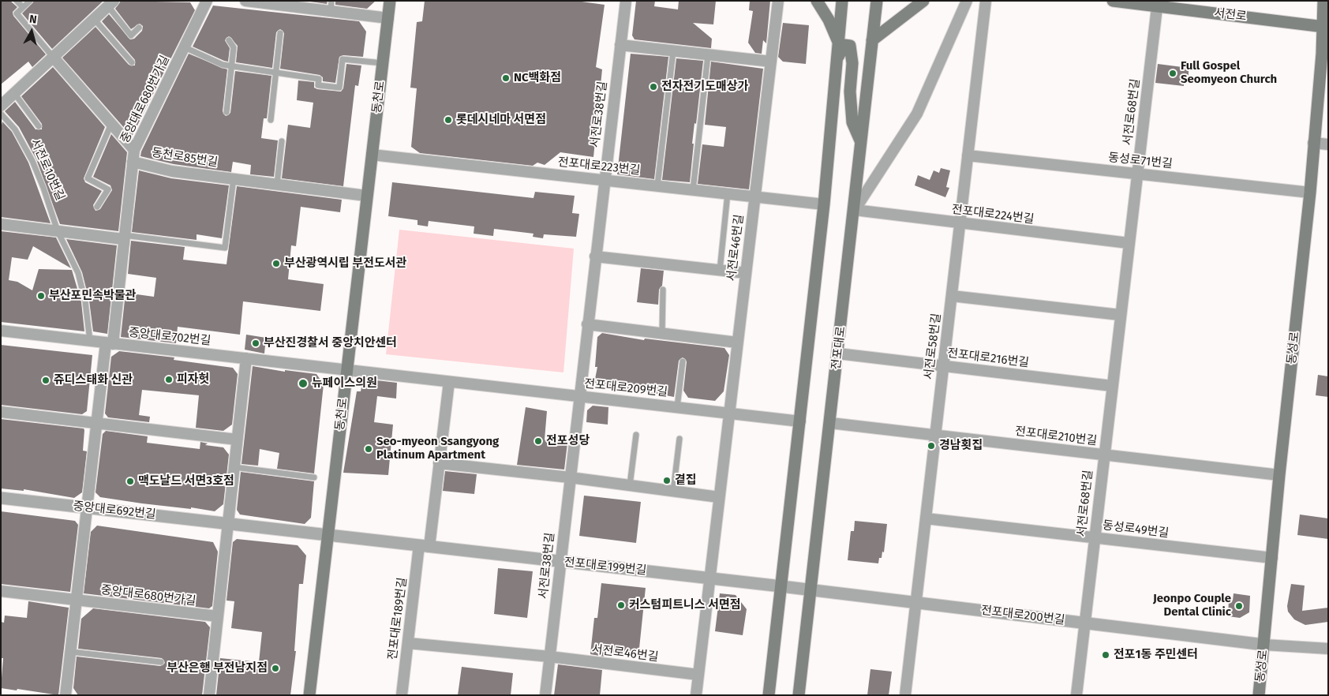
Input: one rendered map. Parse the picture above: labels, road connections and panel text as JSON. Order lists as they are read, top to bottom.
{
  "streets": {
    "main road": [
      "서전로",
      "동천로",
      "전포대로",
      "동성로"
    ],
    "street": [
      "중앙대로680번가길",
      "서전로68번길",
      "서전로38번길",
      "동천로85번길",
      "동성로71번길",
      "전포대로223번길",
      "전포대로224번길",
      "서전로46번길",
      "중앙대로702번길",
      "서전로58번길",
      "전포대로216번길",
      "전포대로209번길",
      "전포대로210번길",
      "중앙대로692번길",
      "동성로49번길",
      "전포대로199번길",
      "전포대로200번길",
      "전포대로189번길"
    ],
    "lane": ["서전로10번길"]
  },
  "crossings": [
    ["서전로", "서전로68번길"],
    ["서전로", "동성로"],
    ["동천로", "중앙대로680번가길"],
    ["동천로", "동천로85번길"],
    ["동천로", "전포대로223번길"],
    ["동천로", "중앙대로702번길"],
    ["동천로", "전포대로209번길"],
    ["동천로", "중앙대로692번길"],
    ["동천로", "전포대로199번길"],
    ["중앙대로680번가길", "동천로85번길"],
    ["중앙대로680번가길", "중앙대로702번길"],
    ["중앙대로680번가길", "중앙대로692번길"],
    ["서전로68번길", "동성로71번길"],
    ["서전로68번길", "전포대로224번길"],
    ["서전로68번길", "전포대로216번길"],
    ["서전로68번길", "전포대로210번길"],
    ["서전로68번길", "동성로49번길"],
    ["서전로68번길", "전포대로200번길"],
    ["서전로38번길", "전포대로223번길"],
    ["서전로38번길", "서전로46번길"],
    ["서전로38번길", "전포대로209번길"],
    ["서전로38번길", "전포대로199번길"],
    ["동성로71번길", "서전로58번길"],
    ["동성로71번길", "동성로"],
    ["전포대로223번길", "서전로46번길"],
    ["전포대로224번길", "서전로58번길"],
    ["전포대로224번길", "전포대로"],
    ["서전로46번길", "전포대로209번길"],
    ["서전로46번길", "전포대로199번길"],
    ["중앙대로702번길", "전포대로209번길"],
    ["서전로58번길", "전포대로216번길"],
    ["서전로58번길", "전포대로210번길"],
    ["서전로58번길", "동성로49번길"],
    ["서전로58번길", "전포대로200번길"],
    ["전포대로", "전포대로216번길"],
    ["전포대로", "전포대로210번길"],
    ["전포대로", "전포대로200번길"],
    ["동성로", "전포대로210번길"],
    ["동성로", "동성로49번길"],
    ["동성로", "전포대로200번길"],
    ["중앙대로692번길", "전포대로199번길"],
    ["전포대로199번길", "전포대로200번길"],
    ["전포대로199번길", "전포대로189번길"]
  ],
  "places": [
    "Full Gospel Seomyeon Church",
    "NC백화점",
    "전자전기도매상가",
    "롯데시네마 서면점",
    "부산광역시립 부전도서관",
    "부산포민속박물관",
    "부산진경찰서 중앙치안센터",
    "피자헛",
    "쥬디스태화 신관",
    "뉴페이스의원",
    "전포성당",
    "경남횟집",
    "Seo-myeon Ssangyong Platinum Apartment",
    "곁집",
    "맥도날드 서면3호점",
    "커스텀피트니스 서면점",
    "Jeonpo Couple Dental Clinic",
    "전포1동 주민센터",
    "부산은행 부전남지점"
  ],
  "north": "top"
}
